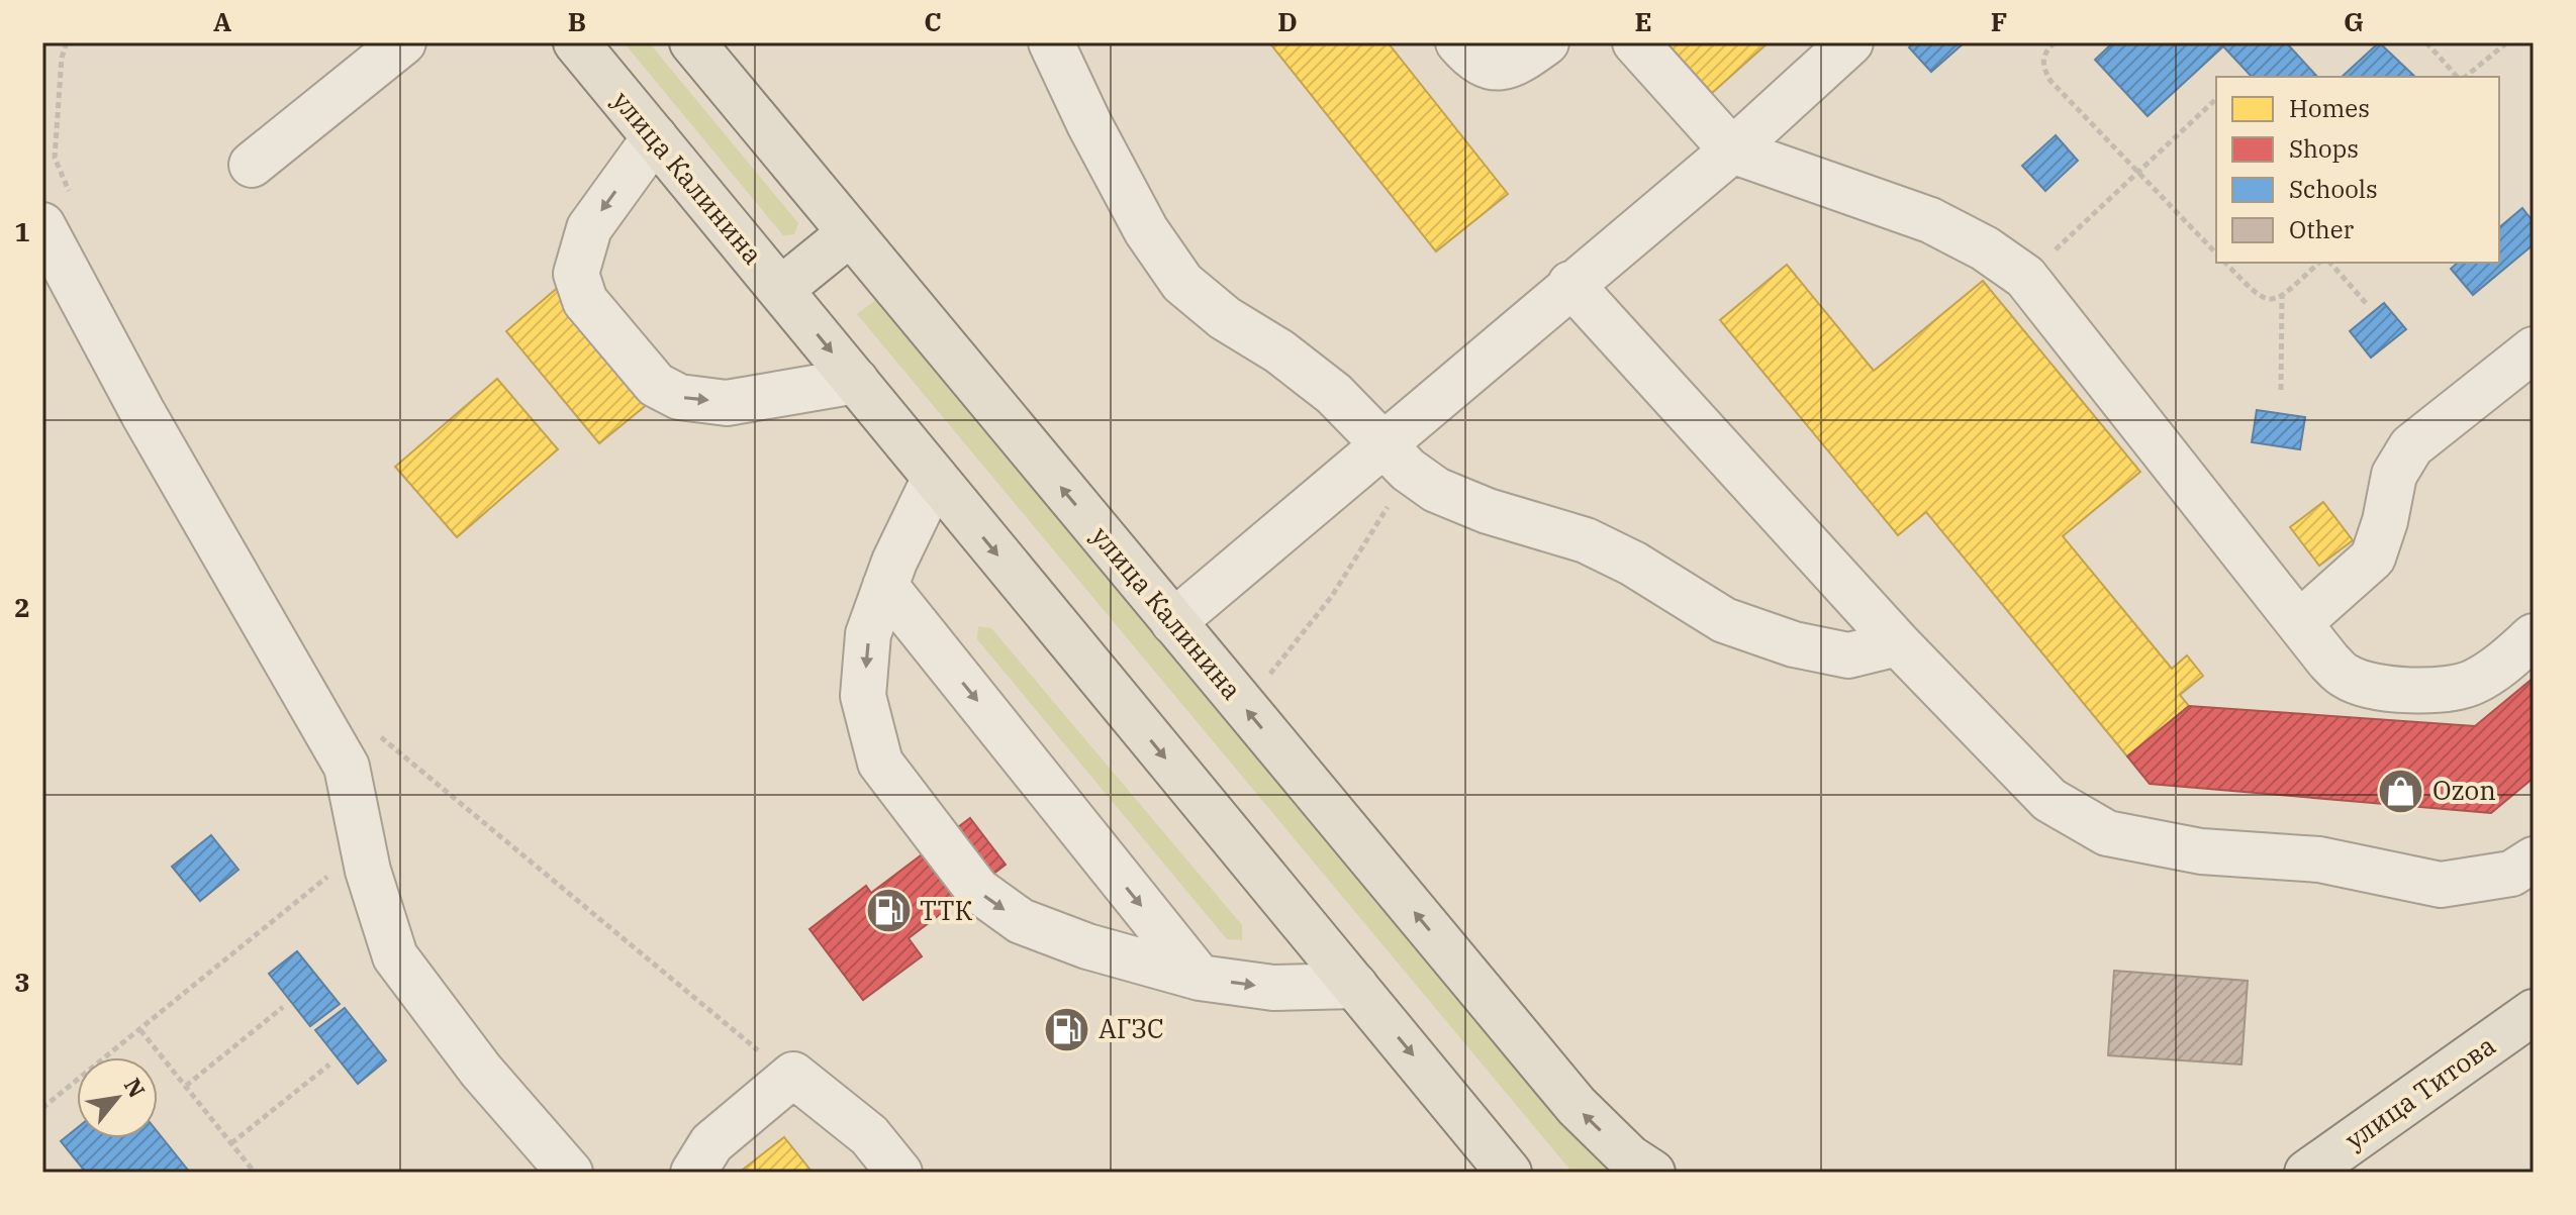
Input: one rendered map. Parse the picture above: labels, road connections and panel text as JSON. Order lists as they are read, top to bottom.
{
  "streets": {
    "main road": ["улица Калинина", "улица Титова"]
  },
  "places": {
    "shop": ["Ozon"],
    "fuel station": ["ТТК", "АГЗС"]
  },
  "legend": [
    "Homes",
    "Shops",
    "Schools",
    "Other"
  ],
  "north": "top right",
  "grid": {
    "columns": [
      "A",
      "B",
      "C",
      "D",
      "E",
      "F",
      "G"
    ],
    "rows": ["1", "2", "3"]
  }
}
